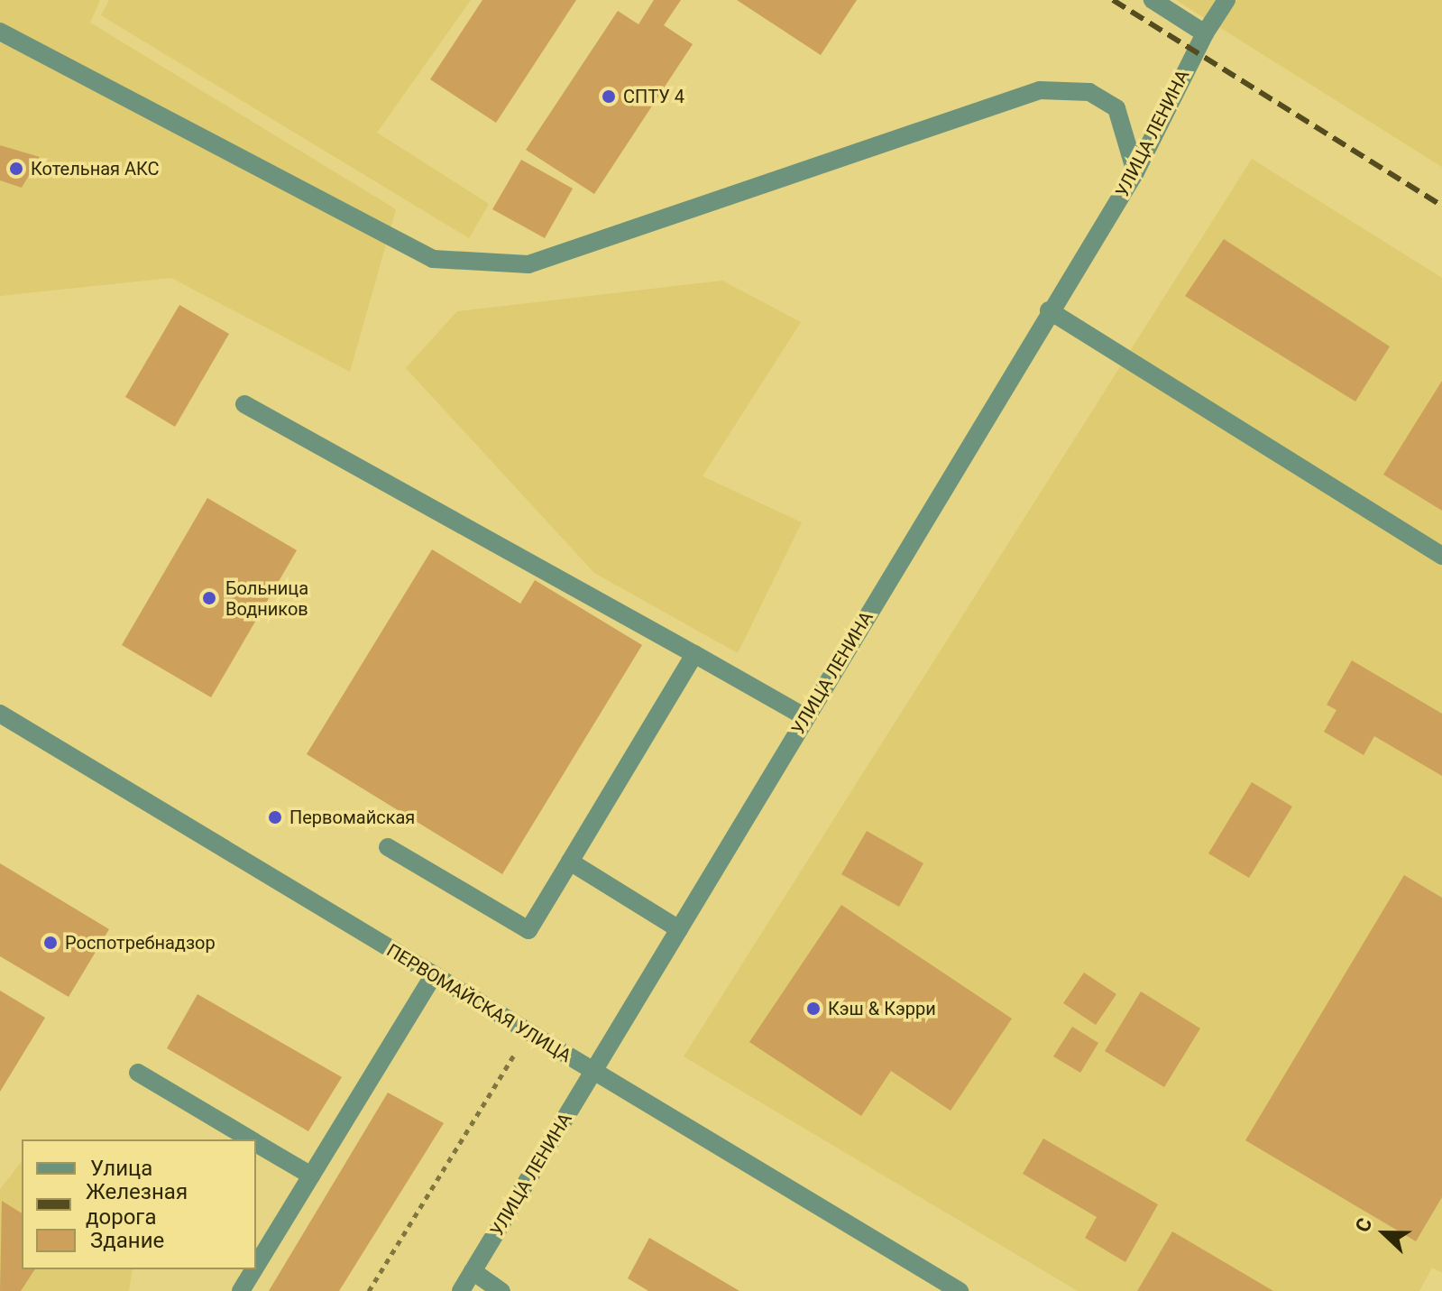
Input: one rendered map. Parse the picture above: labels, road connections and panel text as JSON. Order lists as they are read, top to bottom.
{
  "streets": {
    "street": ["УЛИЦА ЛЕНИНА", "ПЕРВОМАЙСКАЯ УЛИЦА"]
  },
  "crossings": [
    ["УЛИЦА ЛЕНИНА", "ПЕРВОМАЙСКАЯ УЛИЦА"]
  ],
  "places": [
    "СПТУ 4",
    "Котельная АКС",
    "Больница Водников",
    "Первомайская",
    "Роспотребнадзор",
    "Кэш & Кэрри"
  ],
  "legend": ["Улица", "Железная дорога", "Здание"],
  "north": "left"
}
